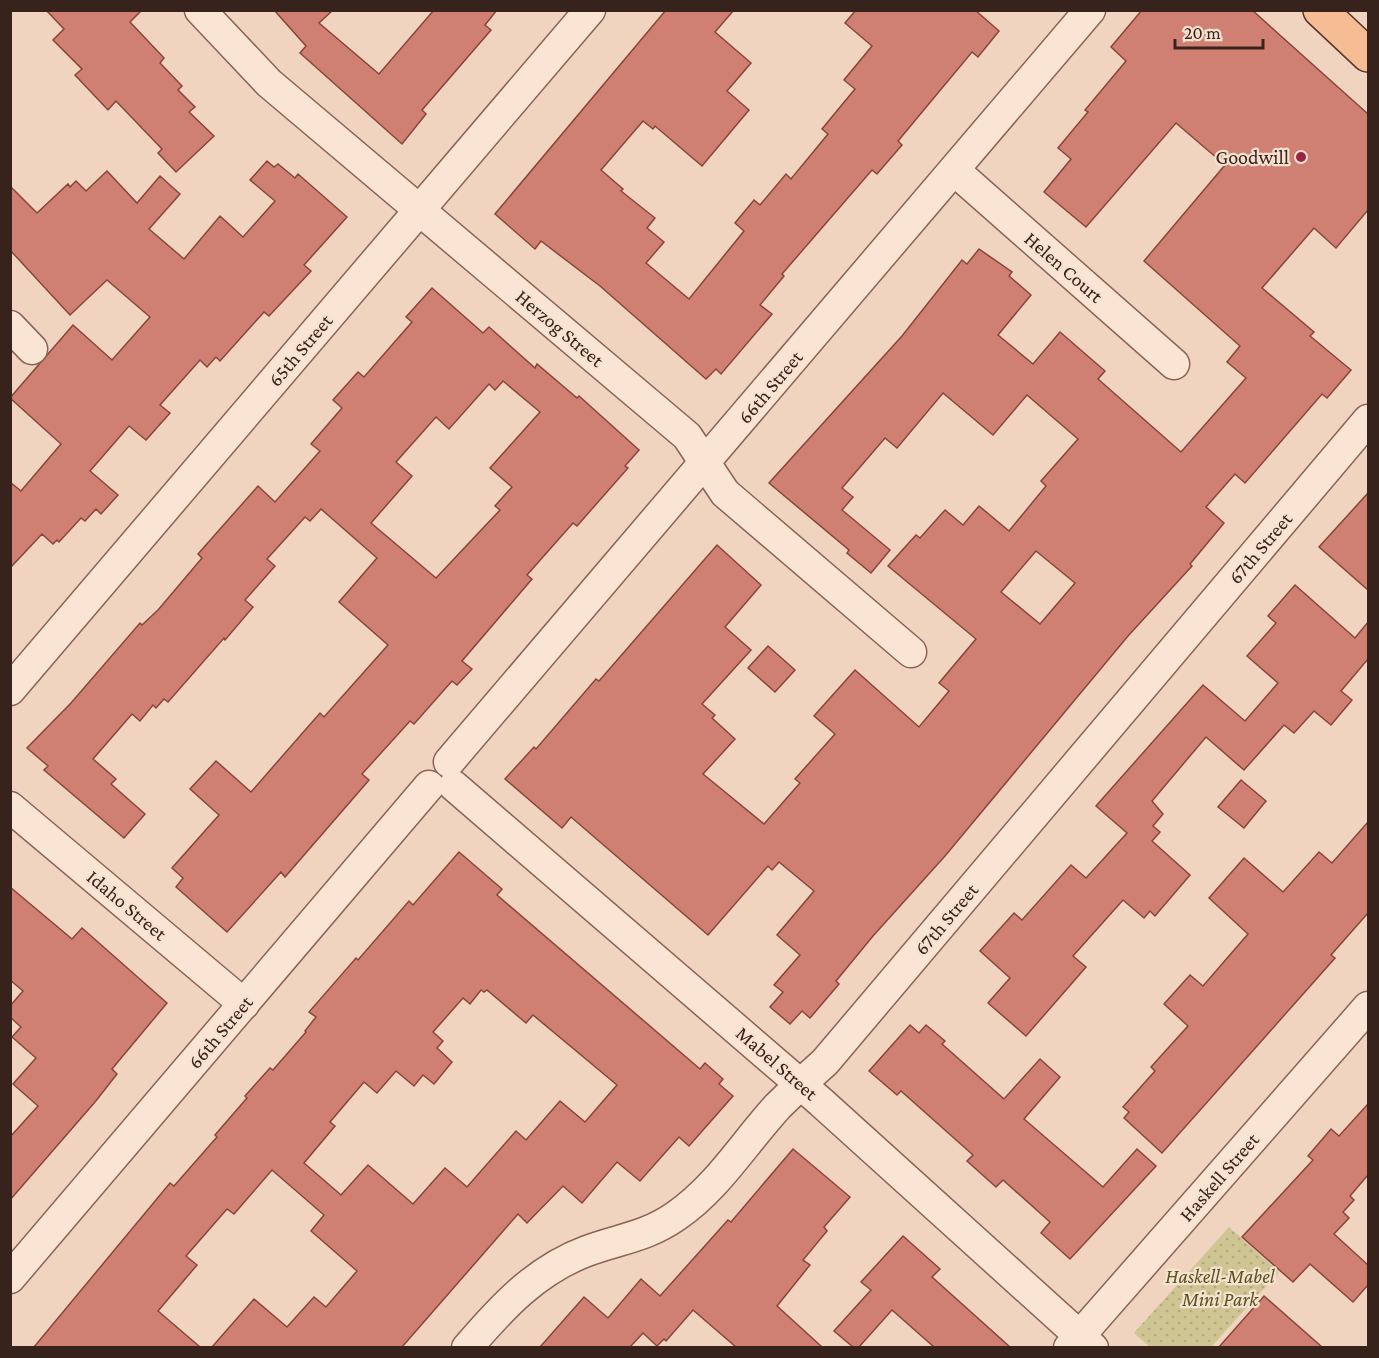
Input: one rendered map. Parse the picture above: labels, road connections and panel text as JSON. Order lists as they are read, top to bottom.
{
  "streets": {
    "street": [
      "Helen Court",
      "Herzog Street",
      "65th Street",
      "66th Street",
      "67th Street",
      "Idaho Street",
      "Mabel Street",
      "Haskell Street"
    ]
  },
  "crossings": [
    ["Helen Court", "66th Street"],
    ["Herzog Street", "65th Street"],
    ["Herzog Street", "66th Street"],
    ["66th Street", "Idaho Street"],
    ["66th Street", "Mabel Street"],
    ["67th Street", "Mabel Street"],
    ["Mabel Street", "Haskell Street"]
  ],
  "parks": ["Haskell-Mabel Mini Park"],
  "places": ["Goodwill"],
  "scale_bar": "20 m"
}
